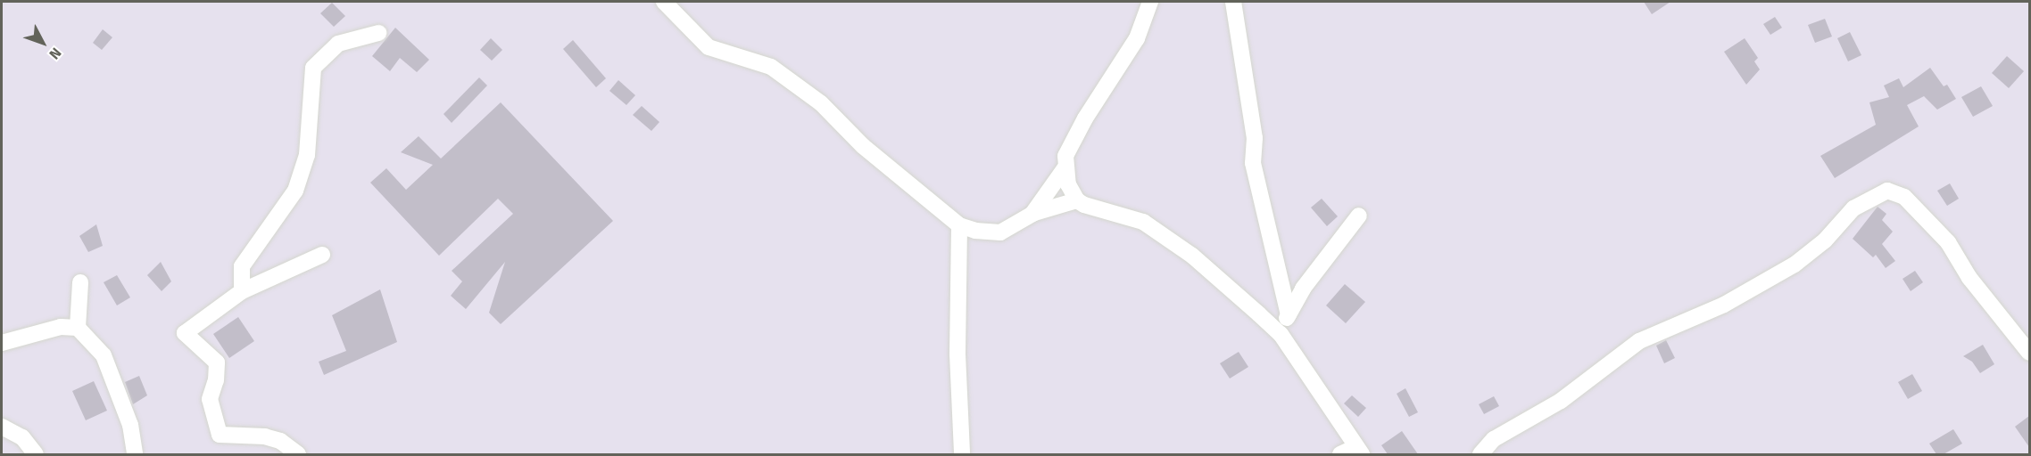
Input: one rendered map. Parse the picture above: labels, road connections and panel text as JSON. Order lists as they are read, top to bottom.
{
  "north": "bottom right"
}
